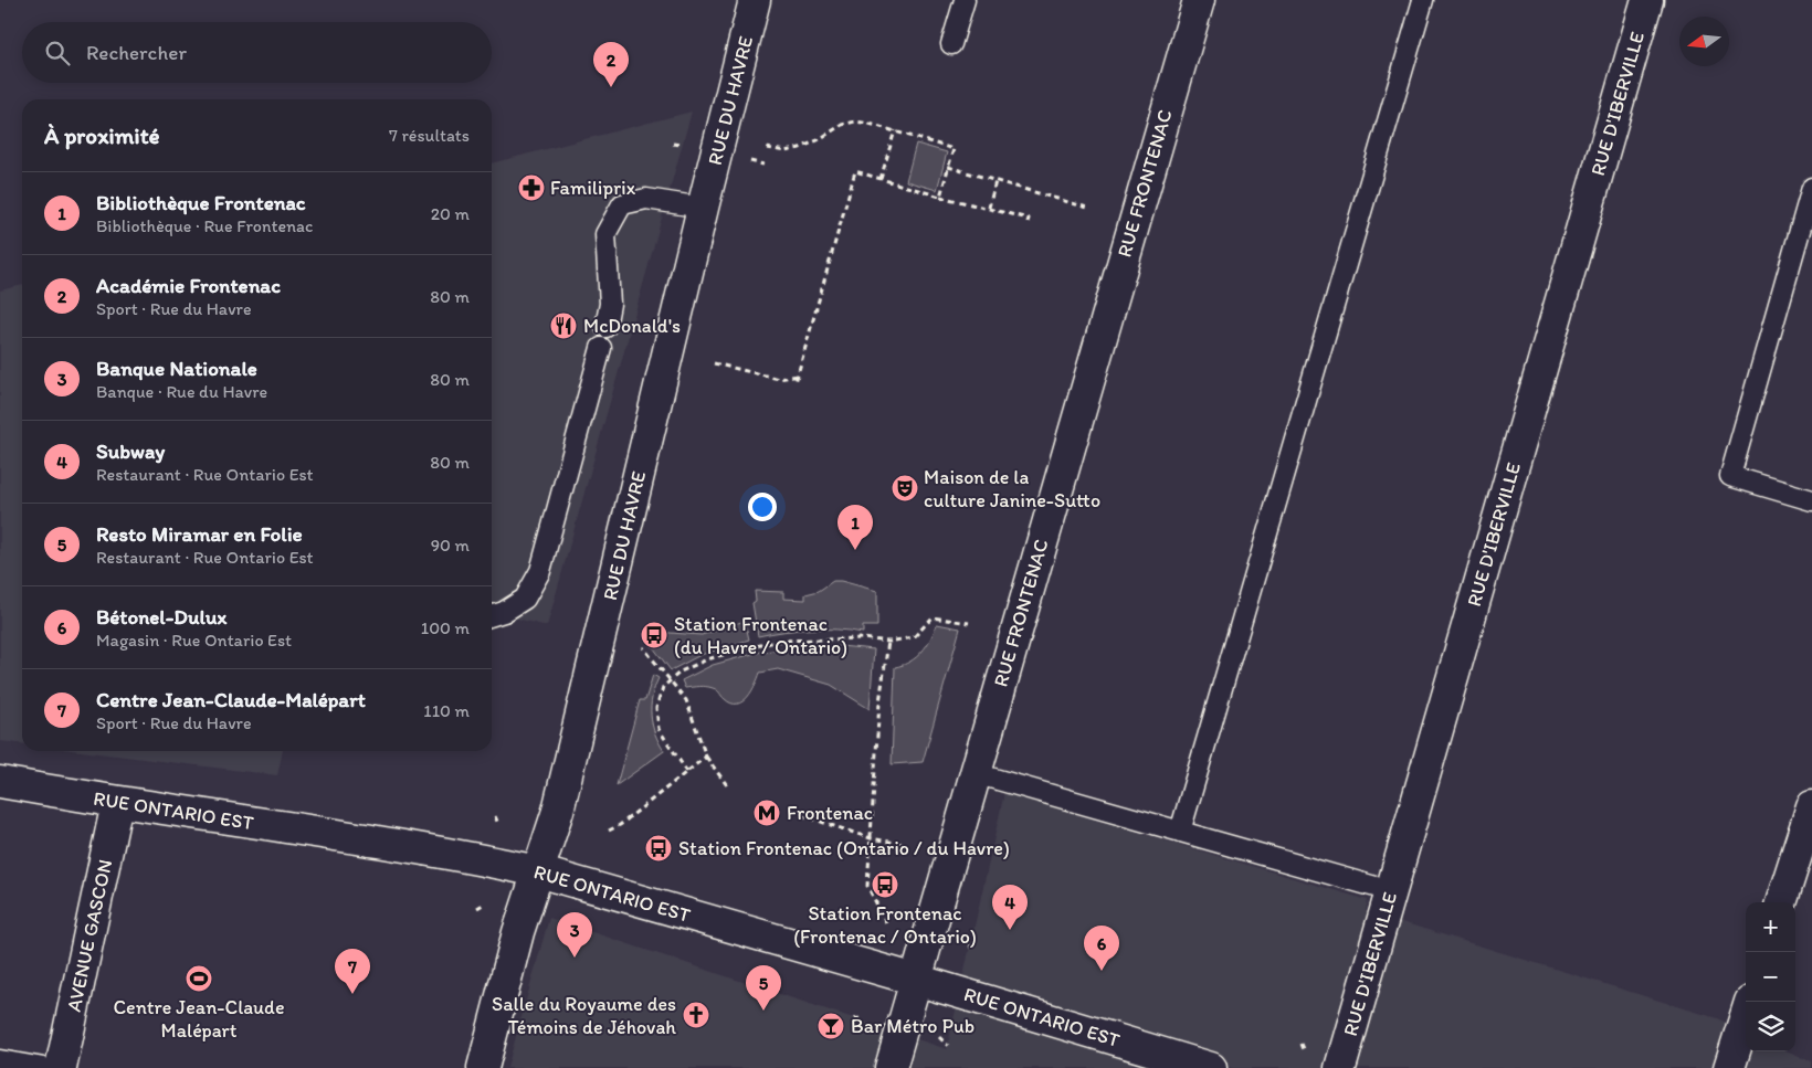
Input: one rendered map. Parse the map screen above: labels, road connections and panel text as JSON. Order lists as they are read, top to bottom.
{
  "streets": {
    "main road": [
      "RUE DU HAVRE",
      "RUE D'IBERVILLE",
      "RUE FRONTENAC",
      "RUE ONTARIO EST",
      "AVENUE GASCON"
    ]
  },
  "crossings": [
    ["RUE DU HAVRE", "RUE ONTARIO EST"],
    ["RUE FRONTENAC", "RUE ONTARIO EST"],
    ["RUE ONTARIO EST", "AVENUE GASCON"]
  ],
  "places": {
    "pharmacy": ["Familiprix"],
    "restaurant": ["McDonald's"],
    "theatre": ["Maison de la culture Janine-Sutto"],
    "bus stop": ["Station Frontenac (du Havre / Ontario)", "Station Frontenac (Ontario / du Havre)", "Station Frontenac (Frontenac / Ontario)"],
    "metro station": ["Frontenac"],
    "sports": ["Centre Jean-Claude Malépart"],
    "church": ["Salle du Royaume des Témoins de Jéhovah"],
    "bar": ["Bar Métro Pub"]
  },
  "north": "left",
  "page": {
    "search": "Rechercher",
    "pins": [
      "2",
      "1",
      "4",
      "3",
      "6",
      "7",
      "5"
    ],
    "heading": ["À proximité", "7 résultats"],
    "list": [
      {
        "mark": "1",
        "name": "Bibliothèque Frontenac",
        "note": "Bibliothèque · Rue Frontenac",
        "value": "20 m"
      },
      {
        "mark": "2",
        "name": "Académie Frontenac",
        "note": "Sport · Rue du Havre",
        "value": "80 m"
      },
      {
        "mark": "3",
        "name": "Banque Nationale",
        "note": "Banque · Rue du Havre",
        "value": "80 m"
      },
      {
        "mark": "4",
        "name": "Subway",
        "note": "Restaurant · Rue Ontario Est",
        "value": "80 m"
      },
      {
        "mark": "5",
        "name": "Resto Miramar en Folie",
        "note": "Restaurant · Rue Ontario Est",
        "value": "90 m"
      },
      {
        "mark": "6",
        "name": "Bétonel-Dulux",
        "note": "Magasin · Rue Ontario Est",
        "value": "100 m"
      },
      {
        "mark": "7",
        "name": "Centre Jean-Claude-Malépart",
        "note": "Sport · Rue du Havre",
        "value": "110 m"
      }
    ],
    "map_buttons": ["+", "−"]
  }
}
